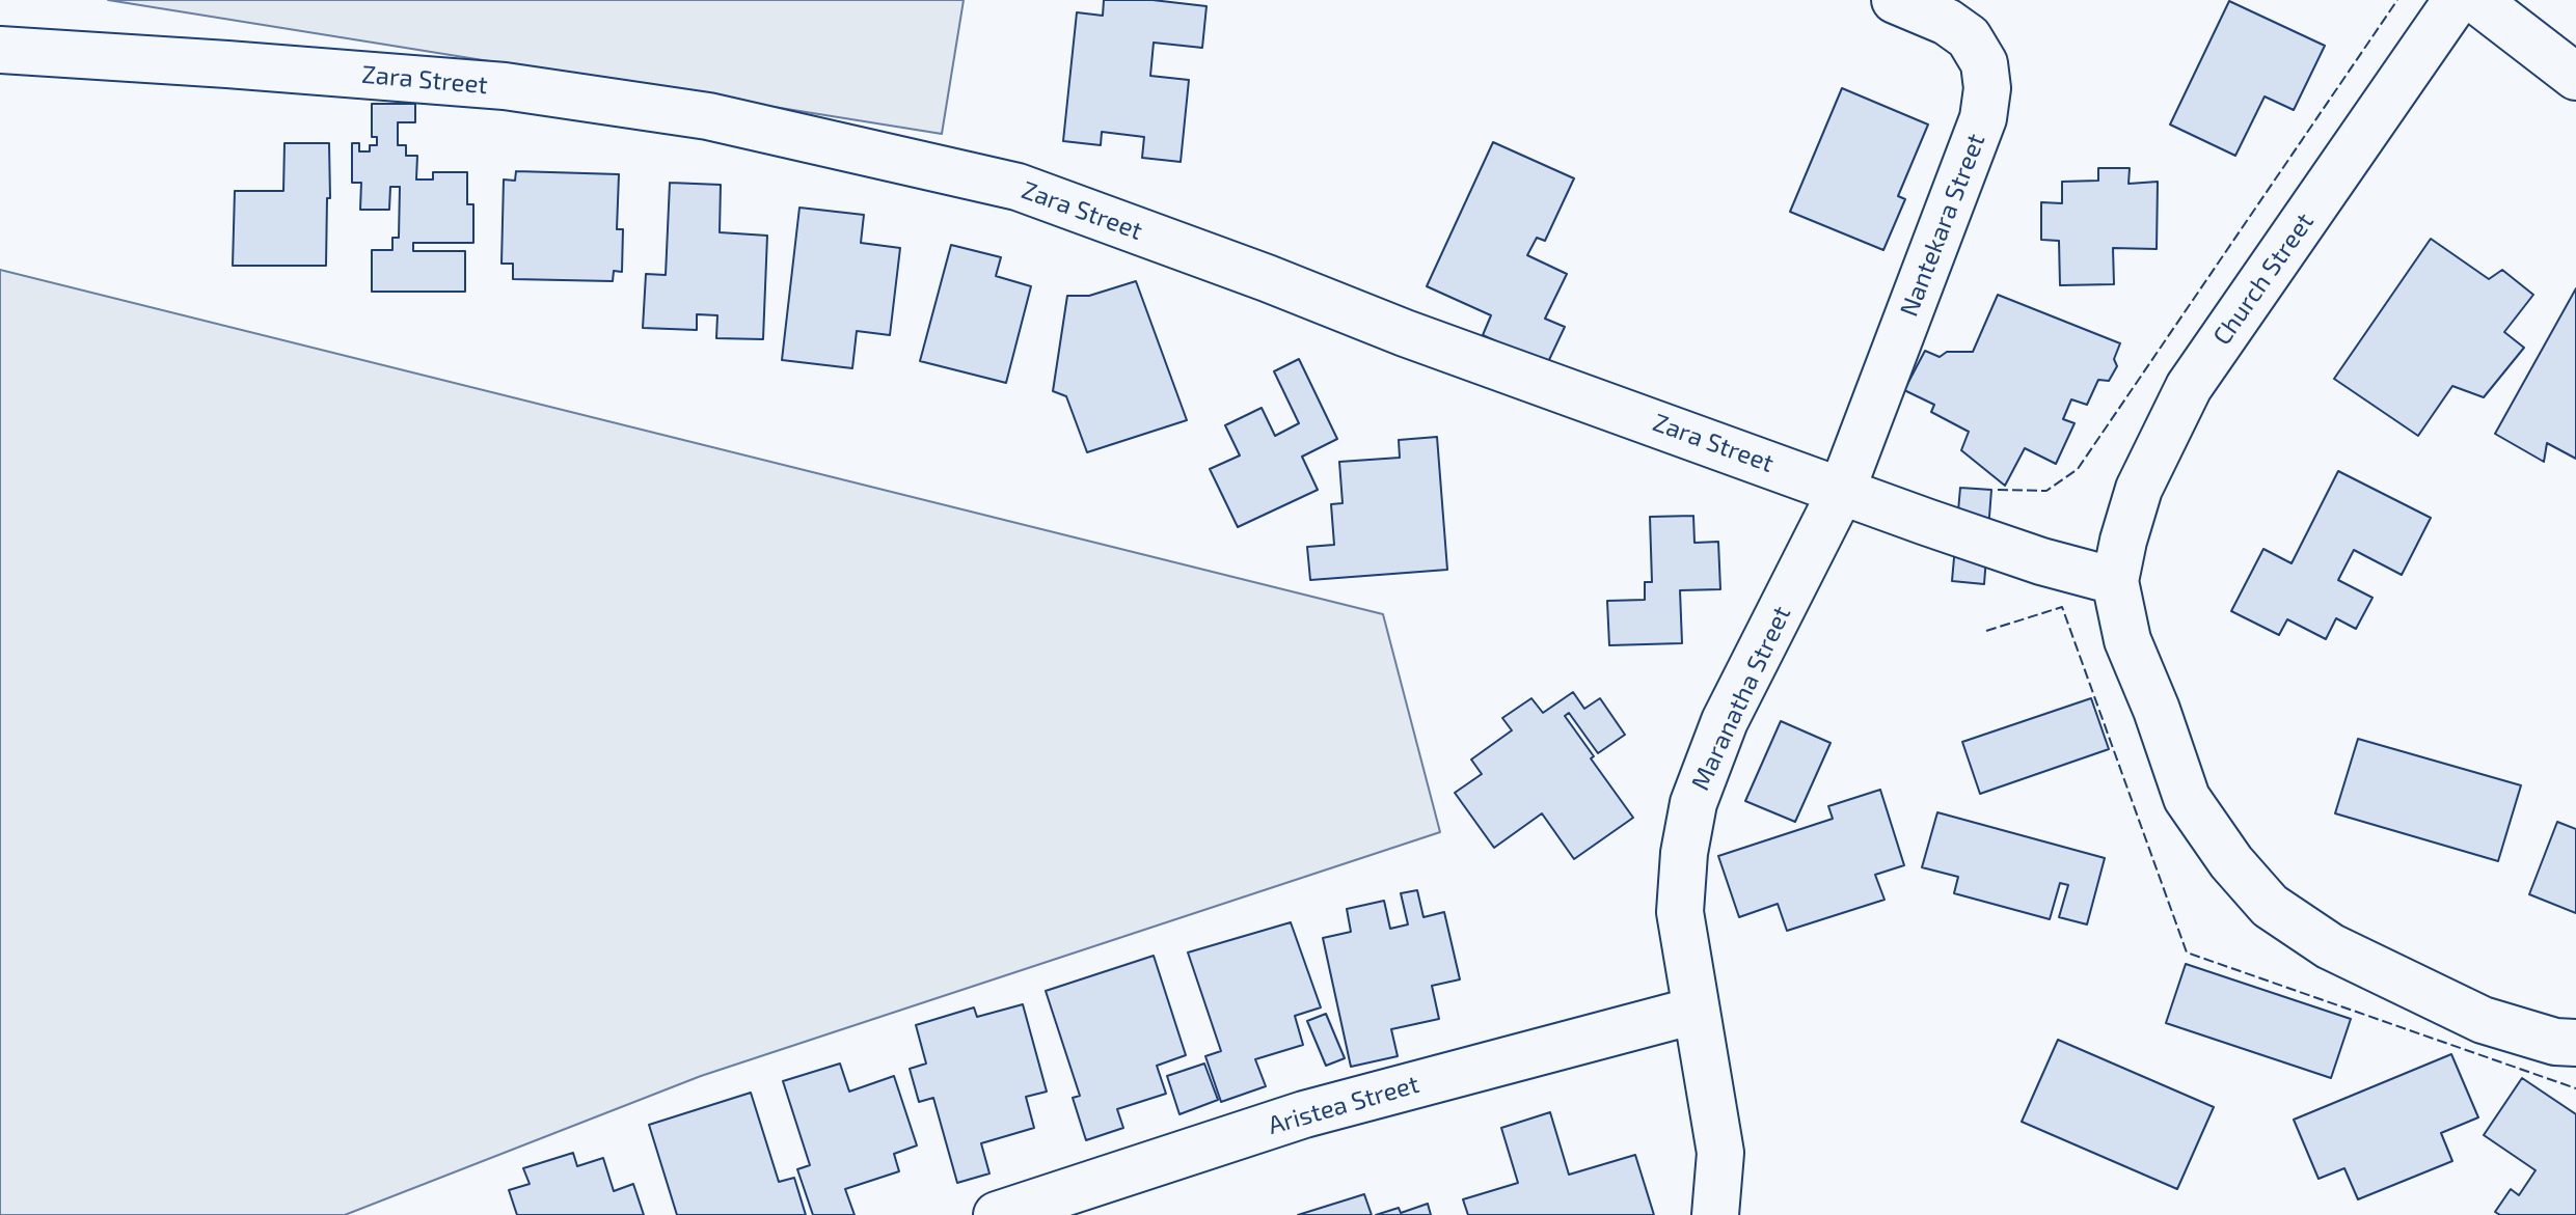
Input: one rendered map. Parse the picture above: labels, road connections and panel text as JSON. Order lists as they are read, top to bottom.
{
  "streets": {
    "street": [
      "Zara Street",
      "Nantekara Street",
      "Church Street",
      "Maranatha Street",
      "Aristea Street"
    ]
  },
  "crossings": [
    ["Zara Street", "Nantekara Street"],
    ["Zara Street", "Church Street"],
    ["Zara Street", "Maranatha Street"],
    ["Nantekara Street", "Maranatha Street"],
    ["Maranatha Street", "Aristea Street"]
  ]
}
